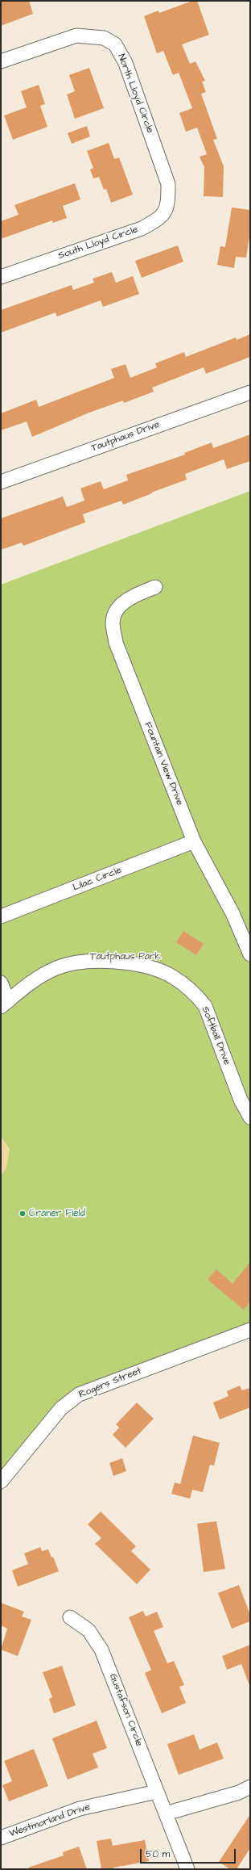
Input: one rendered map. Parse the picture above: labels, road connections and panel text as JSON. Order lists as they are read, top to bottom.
{
  "streets": {
    "street": [
      "North Lloyd Circle",
      "South Lloyd Circle",
      "Tautphaus Drive",
      "Fountain View Drive",
      "Lilac Circle",
      "Softball Drive",
      "Rogers Street",
      "Gustafson Circle",
      "Westmorland Drive"
    ]
  },
  "crossings": [
    ["North Lloyd Circle", "South Lloyd Circle"],
    ["Fountain View Drive", "Lilac Circle"],
    ["Gustafson Circle", "Westmorland Drive"]
  ],
  "parks": ["Tautphaus Park"],
  "places": ["Craner Field"],
  "scale_bar": "50 m"
}
